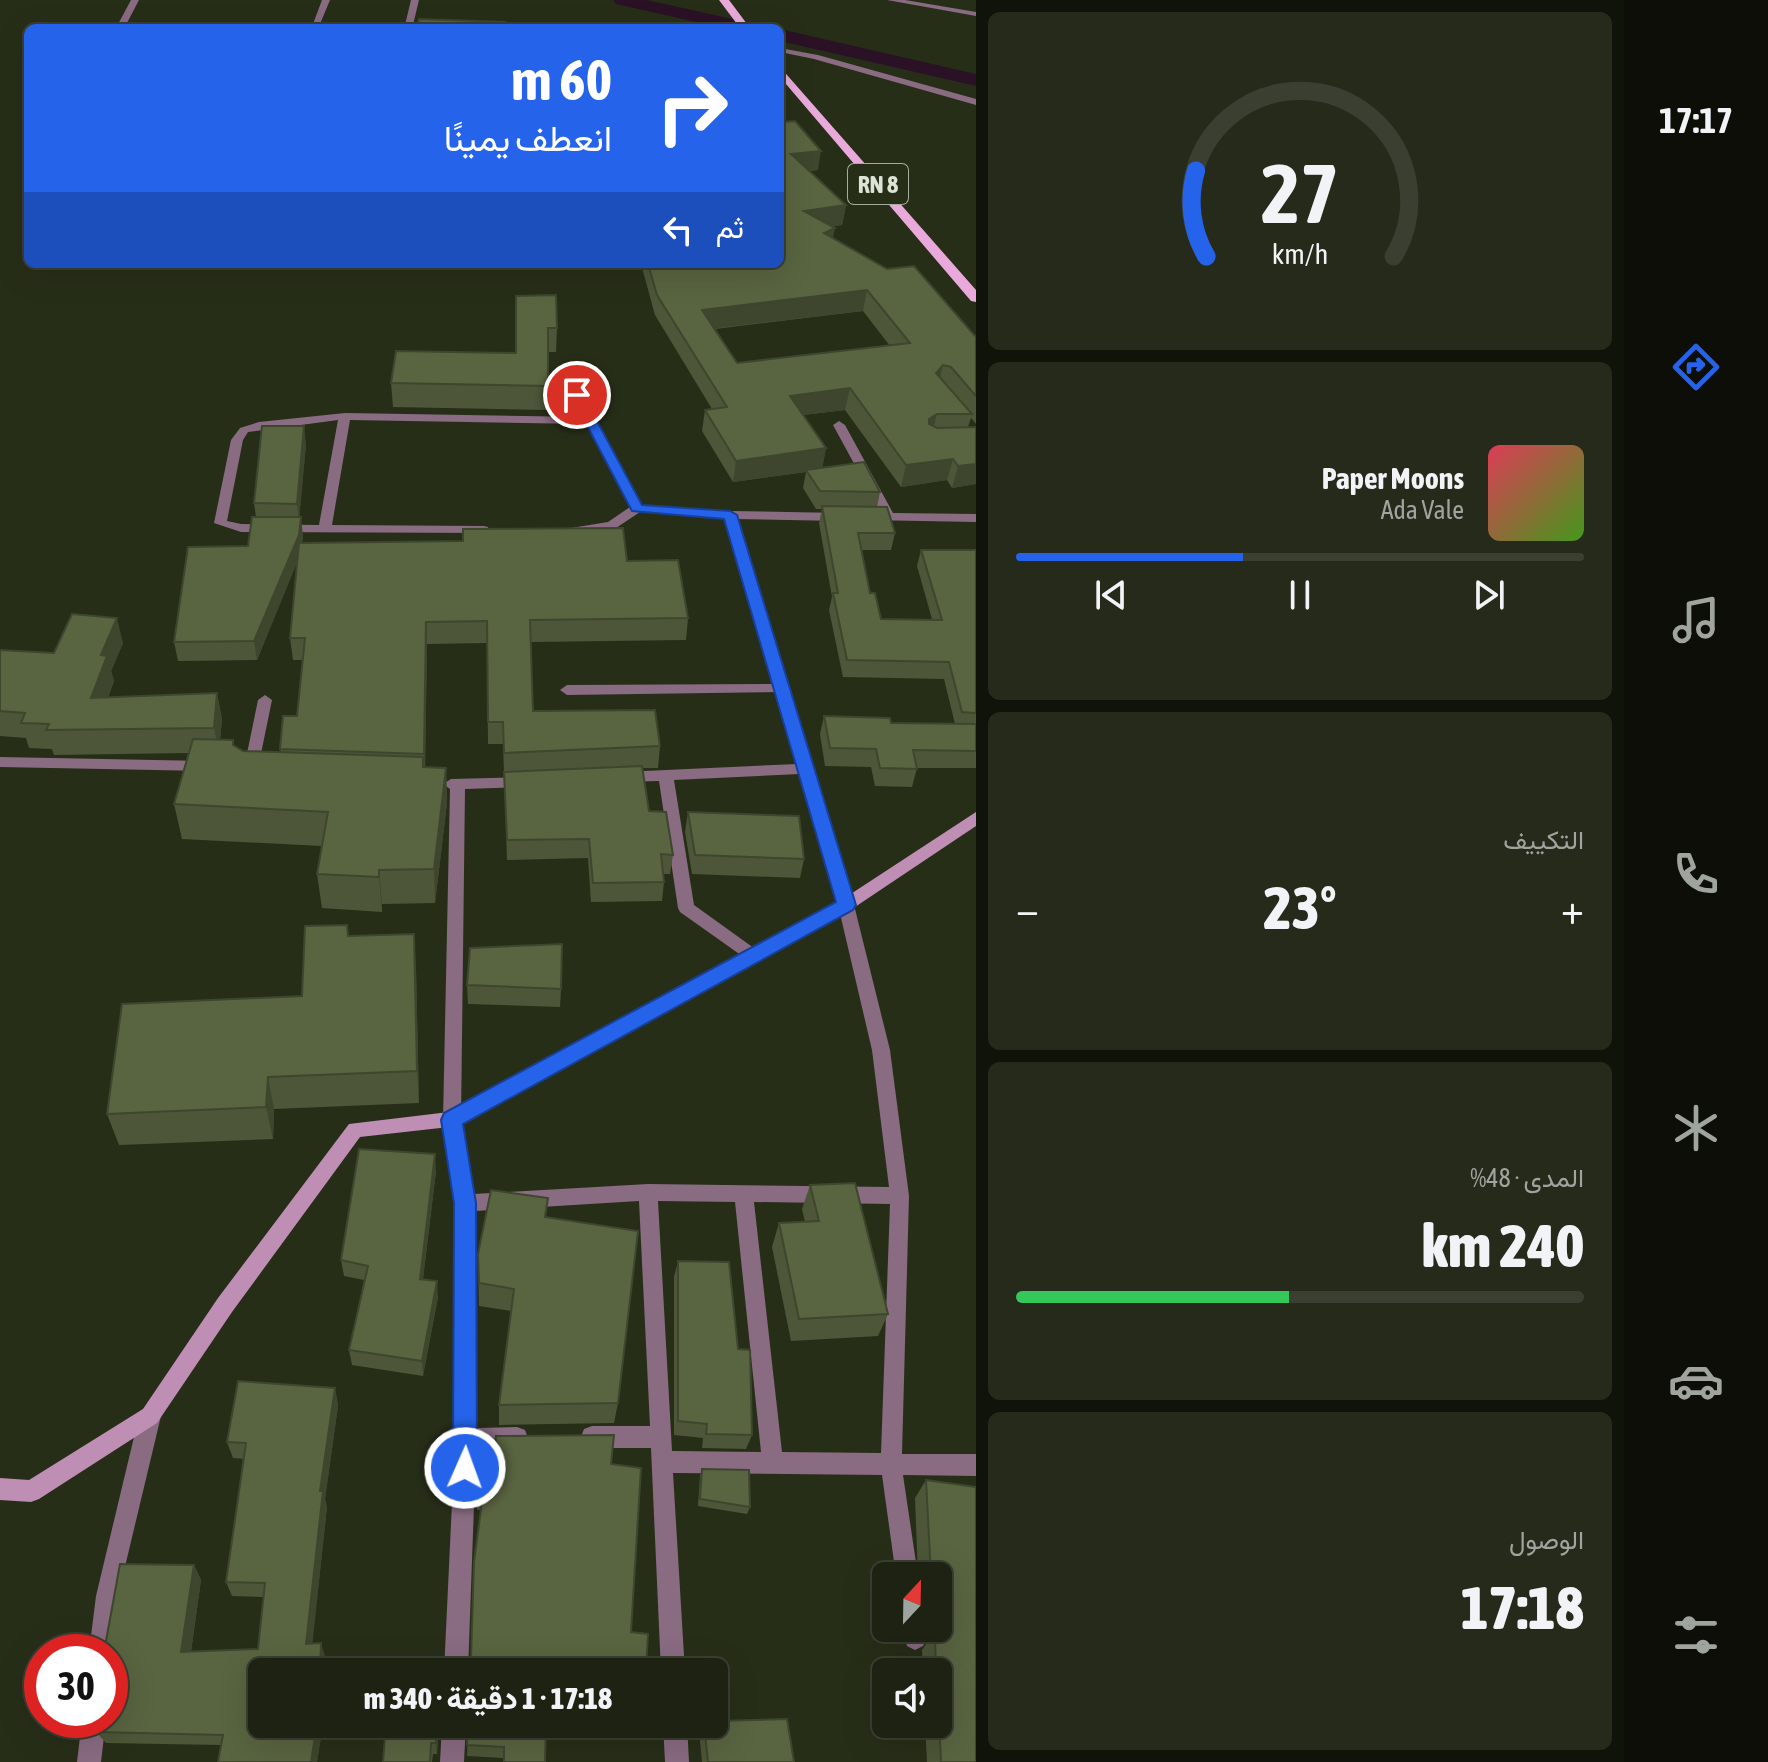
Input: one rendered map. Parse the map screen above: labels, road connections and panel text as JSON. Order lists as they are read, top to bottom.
{
  "streets": {
    "main road": ["RN 8"]
  },
  "north": "top",
  "page": {
    "tabs": "17:17",
    "turn": ["60 m", "انعطف يمينًا"],
    "then": "ثم",
    "song": ["Paper Moons", "Ada Vale"],
    "tile": [
      "التكييف",
      ["المدى · 48%", "240 km"],
      ["الوصول", "17:18"]
    ],
    "heat": ["−", "23°", "+"],
    "limit": "30",
    "trip": "17:18 · 1 دقيقة · 340 m",
    "gauge": ["27", "km/h"]
  }
}
